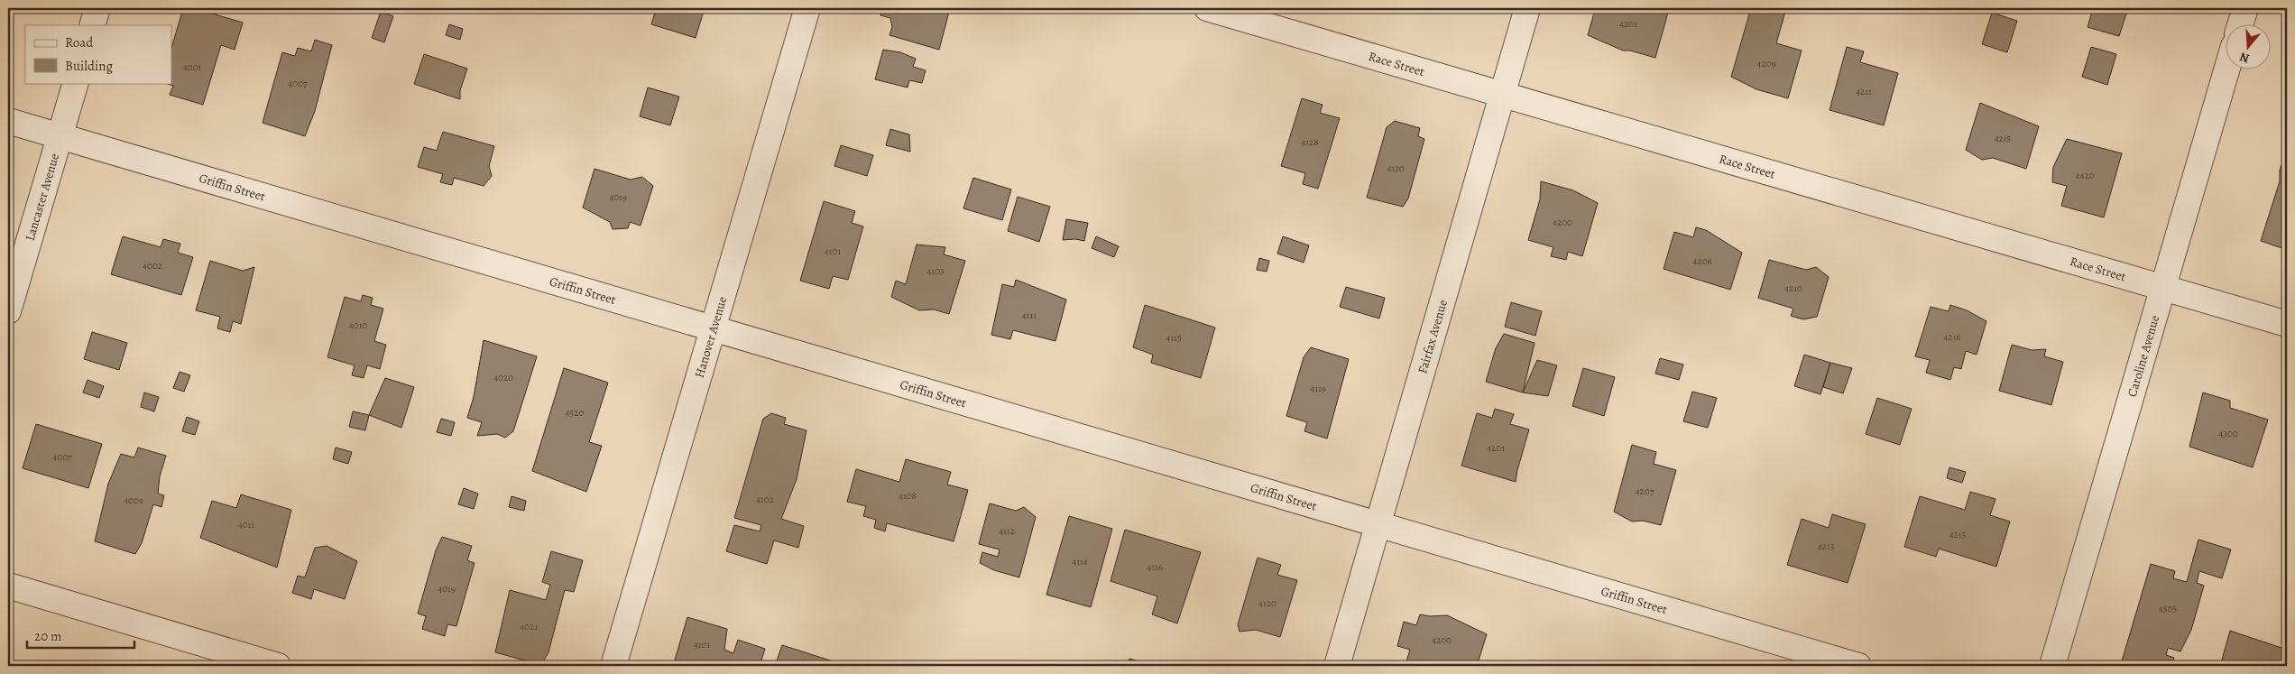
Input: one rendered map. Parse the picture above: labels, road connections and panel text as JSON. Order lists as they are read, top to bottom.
{
  "streets": {
    "street": [
      "Race Street",
      "Griffin Street",
      "Lancaster Avenue",
      "Hanover Avenue",
      "Fairfax Avenue",
      "Caroline Avenue"
    ]
  },
  "crossings": [
    ["Race Street", "Fairfax Avenue"],
    ["Race Street", "Caroline Avenue"],
    ["Griffin Street", "Lancaster Avenue"],
    ["Griffin Street", "Hanover Avenue"],
    ["Griffin Street", "Fairfax Avenue"]
  ],
  "house_numbers": [
    "4201",
    "4209",
    "4001",
    "4007",
    "4211",
    "4215",
    "4128",
    "4130",
    "4420",
    "4019",
    "4200",
    "4101",
    "4206",
    "4002",
    "4103",
    "4210",
    "4111",
    "4010",
    "4216",
    "4115",
    "4020",
    "4119",
    "4520",
    "4300",
    "4201",
    "4007",
    "4207",
    "4108",
    "4102",
    "4009",
    "4011",
    "4112",
    "4215",
    "4213",
    "4114",
    "4116",
    "4019",
    "4120",
    "4505",
    "4021",
    "4200",
    "4101"
  ],
  "legend": ["Road", "Building"],
  "scale_bar": "20 m",
  "north": "bottom"
}
